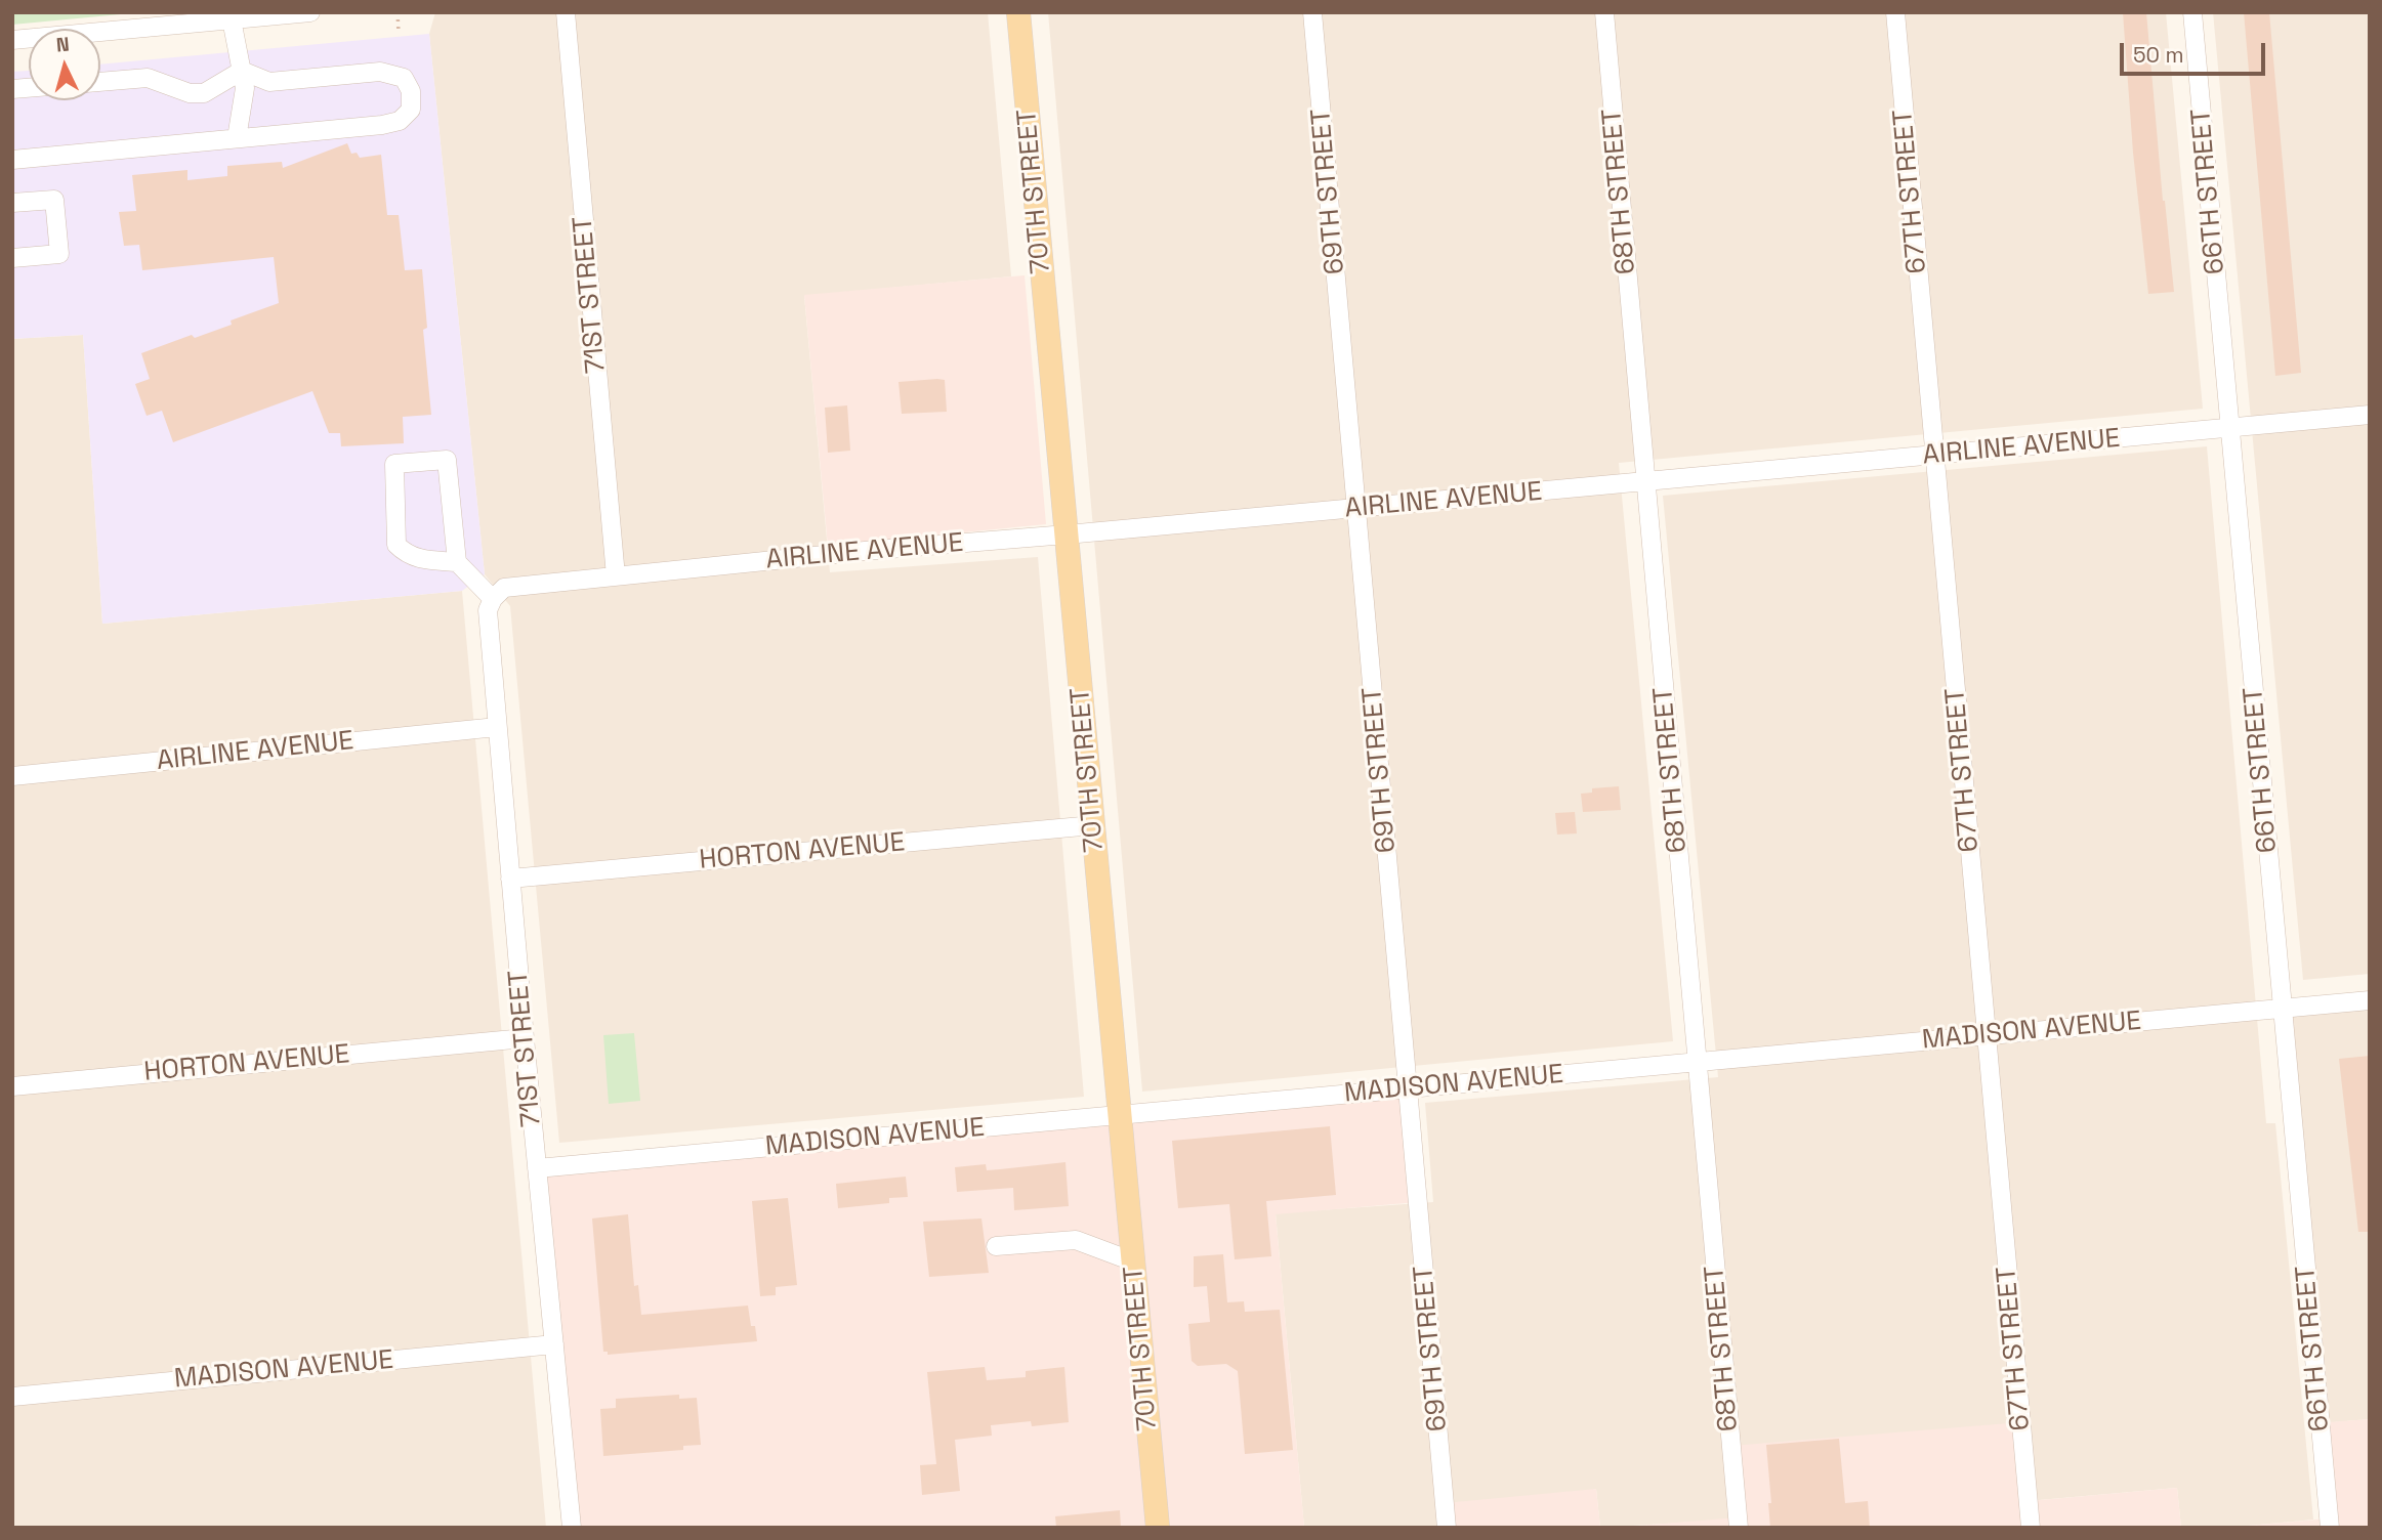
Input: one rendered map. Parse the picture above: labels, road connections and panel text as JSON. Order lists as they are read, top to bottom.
{
  "streets": {
    "main road": ["70TH STREET"],
    "street": [
      "69TH STREET",
      "68TH STREET",
      "67TH STREET",
      "66TH STREET",
      "71ST STREET",
      "AIRLINE AVENUE",
      "HORTON AVENUE",
      "MADISON AVENUE"
    ]
  },
  "crossings": [
    ["70TH STREET", "AIRLINE AVENUE"],
    ["70TH STREET", "HORTON AVENUE"],
    ["70TH STREET", "MADISON AVENUE"],
    ["69TH STREET", "AIRLINE AVENUE"],
    ["69TH STREET", "MADISON AVENUE"],
    ["68TH STREET", "AIRLINE AVENUE"],
    ["68TH STREET", "MADISON AVENUE"],
    ["67TH STREET", "AIRLINE AVENUE"],
    ["67TH STREET", "MADISON AVENUE"],
    ["66TH STREET", "AIRLINE AVENUE"],
    ["66TH STREET", "MADISON AVENUE"],
    ["71ST STREET", "AIRLINE AVENUE"],
    ["71ST STREET", "HORTON AVENUE"],
    ["71ST STREET", "MADISON AVENUE"]
  ],
  "scale_bar": "50 m",
  "north": "top"
}
